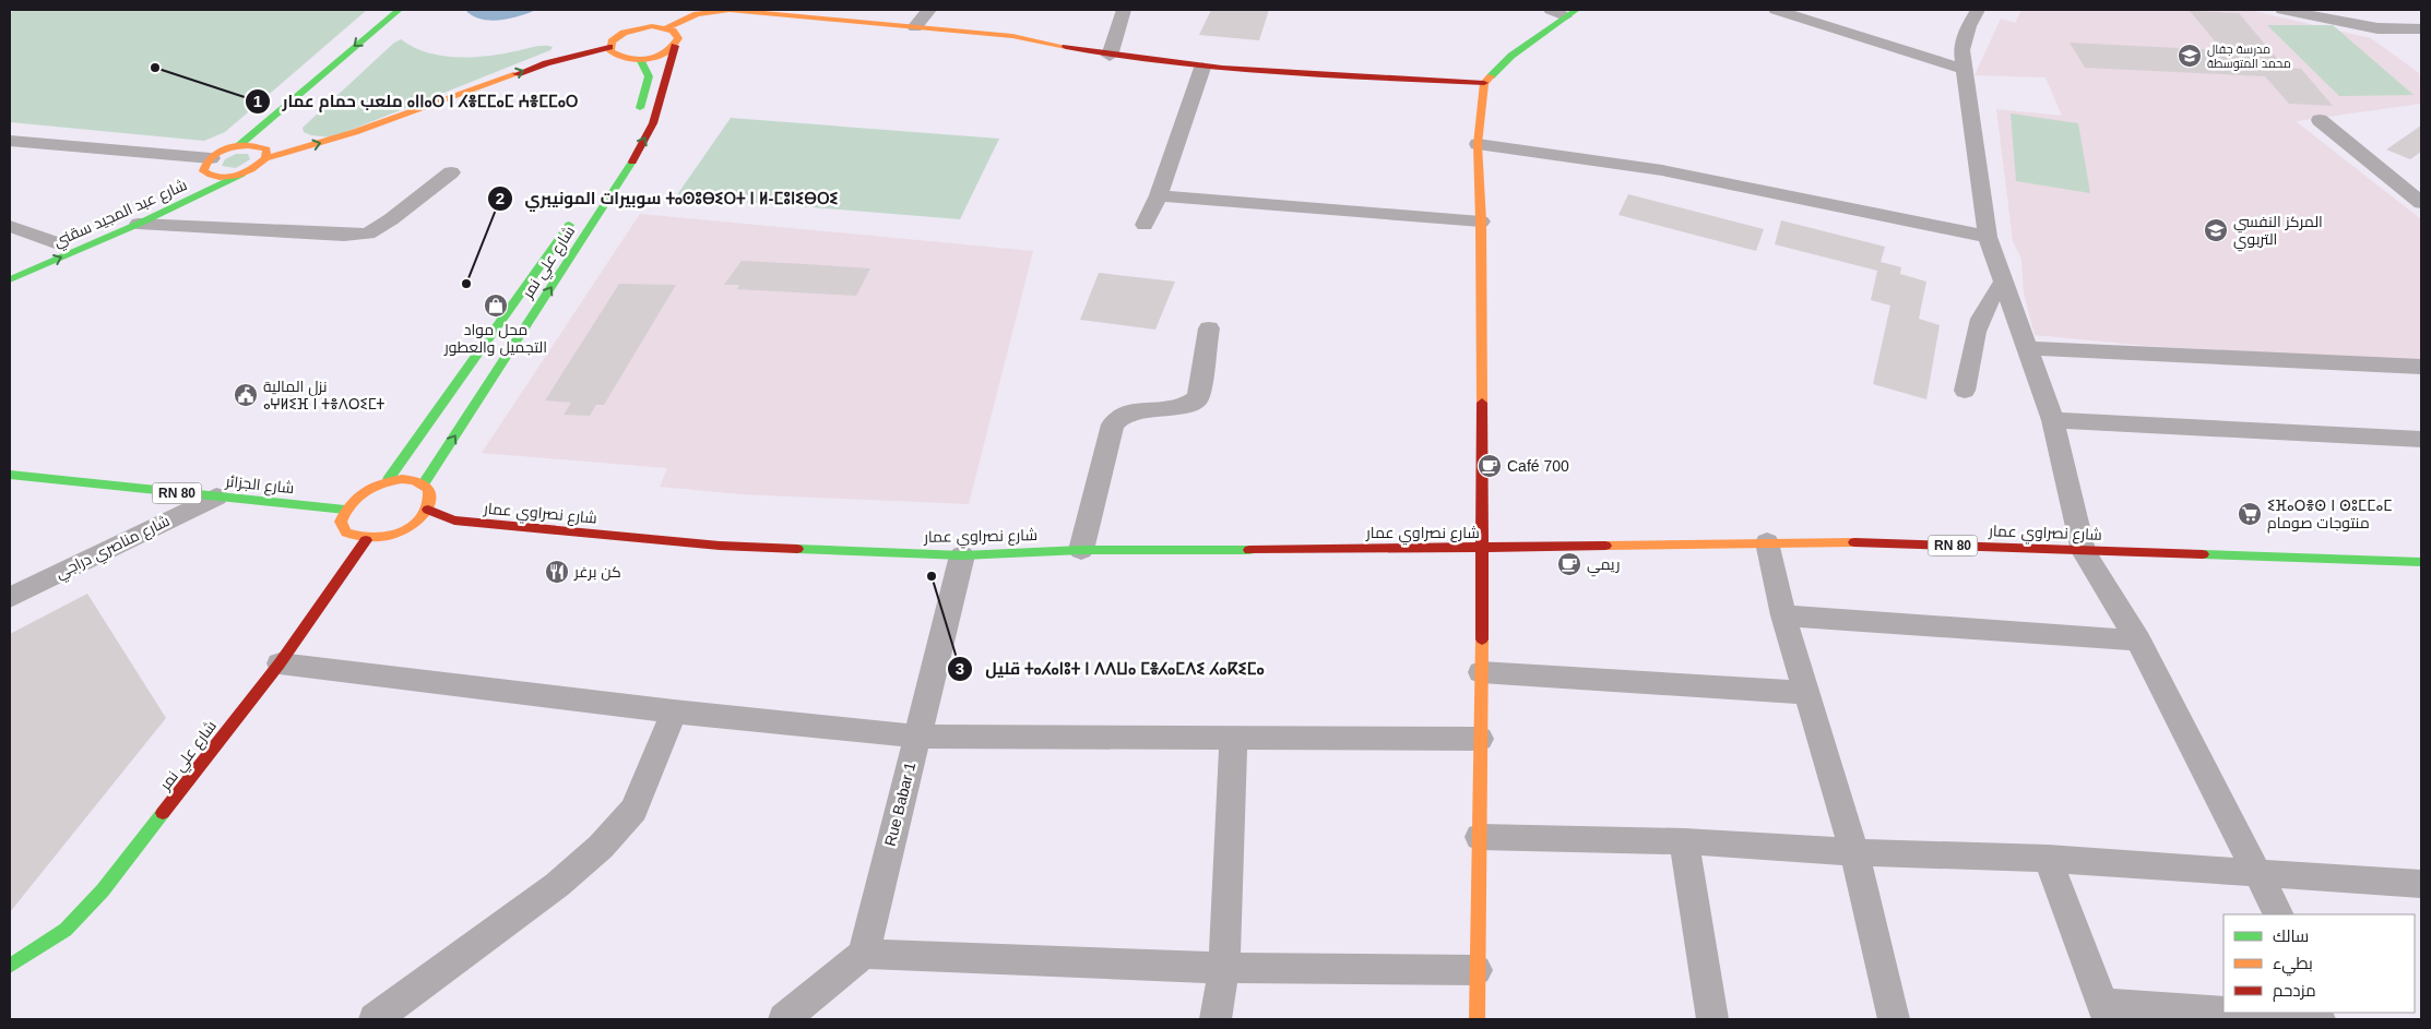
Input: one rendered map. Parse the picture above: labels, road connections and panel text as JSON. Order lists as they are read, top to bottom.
{
  "streets": {
    "main road": [
      "شارع عبد المجيد سقني",
      "شارع علي نمر",
      "شارع الجزائر",
      "RN 80",
      "شارع نصراوي عمار"
    ],
    "street": ["شارع مناصري دراجي", "Rue Babar 1"]
  },
  "crossings": [
    ["شارع علي نمر", "شارع الجزائر"],
    ["شارع علي نمر", "شارع نصراوي عمار"],
    ["شارع الجزائر", "شارع نصراوي عمار"],
    ["شارع الجزائر", "شارع مناصري دراجي"],
    ["شارع نصراوي عمار", "Rue Babar 1"]
  ],
  "one_way": ["شارع عبد المجيد سقني"],
  "places": {
    "school or university": ["مدرسة جفال محمد المتوسطة", "المركز النفسي التربوي"],
    "other": ["ملعب حمام عمار ⴰⵏⵏⴰⵔ ⵏ ⵃⴻⵎⵎⴰⵎ ⵄⴻⵎⵎⴰⵔ", "سوبيرات المونيبري ⵜⴰⵙⵓⴱⵉⵔⵜ ⵏ ⵍ-ⵎⵓⵏⵉⴱⵔⵉ", "قليل ⵜⴰⵃⴰⵏⵓⵜ ⵏ ⴷⴷⵡⴰ ⵎⴻⵃⴰⵎⴷⵉ ⵃⴰⴽⵉⵎⴰ"],
    "shop": ["محل مواد التجميل والعطور"],
    "public building": ["نزل المالية ⴰⵖⵍⵉⴼ ⵏ ⵜⴻⴷⵔⵉⵎⵜ"],
    "cafe": ["Café 700", "ريمي"],
    "supermarket": ["ⵉⴼⴰⵔⴻⵙ ⵏ ⵙⵓⵎⵎⴰⵎ منتوجات صومام"],
    "restaurant": ["كن برغر"]
  },
  "legend": ["سالك", "بطيء", "مزدحم"]
}
